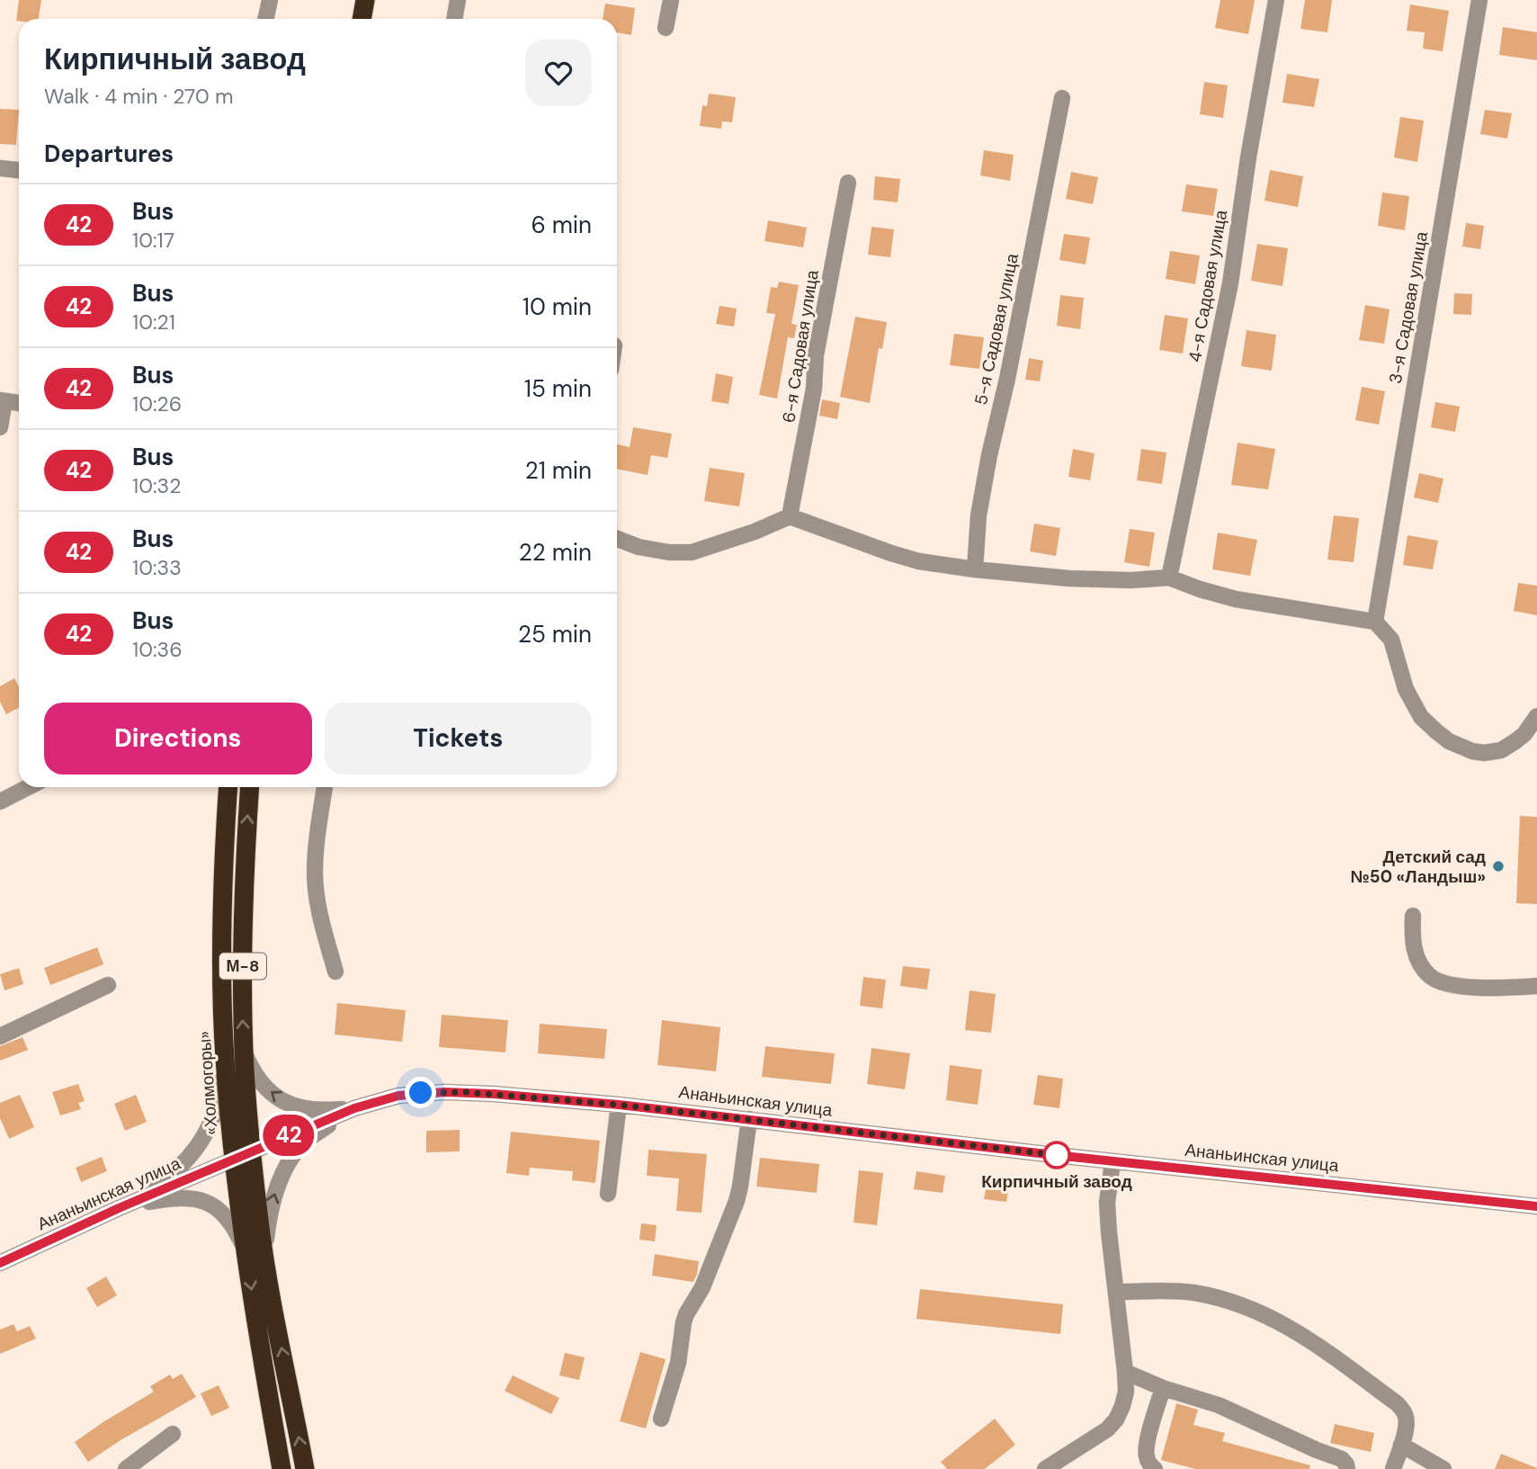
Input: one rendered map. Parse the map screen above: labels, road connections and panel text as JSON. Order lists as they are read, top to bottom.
{
  "streets": {
    "highway": ["М-8", "«Холмогоры»"],
    "street": [
      "4-я Садовая улица",
      "3-я Садовая улица",
      "5-я Садовая улица",
      "6-я Садовая улица",
      "Ананьинская улица"
    ]
  },
  "crossings": [
    ["М-8", "Ананьинская улица"],
    ["«Холмогоры»", "Ананьинская улица"]
  ],
  "places": ["Детский сад №50 «Ландыш»", "Кирпичный завод"],
  "lines": ["bus line 42"],
  "page": {
    "on_map": "42",
    "heading": [
      ["Кирпичный завод", "Walk · 4 min · 270 m"],
      "Departures"
    ],
    "list": [
      {
        "mark": "42",
        "name": "Bus",
        "note": "10:17",
        "value": "6 min"
      },
      {
        "mark": "42",
        "name": "Bus",
        "note": "10:21",
        "value": "10 min"
      },
      {
        "mark": "42",
        "name": "Bus",
        "note": "10:26",
        "value": "15 min"
      },
      {
        "mark": "42",
        "name": "Bus",
        "note": "10:32",
        "value": "21 min"
      },
      {
        "mark": "42",
        "name": "Bus",
        "note": "10:33",
        "value": "22 min"
      },
      {
        "mark": "42",
        "name": "Bus",
        "note": "10:36",
        "value": "25 min"
      }
    ],
    "buttons": ["Directions", "Tickets"]
  }
}
